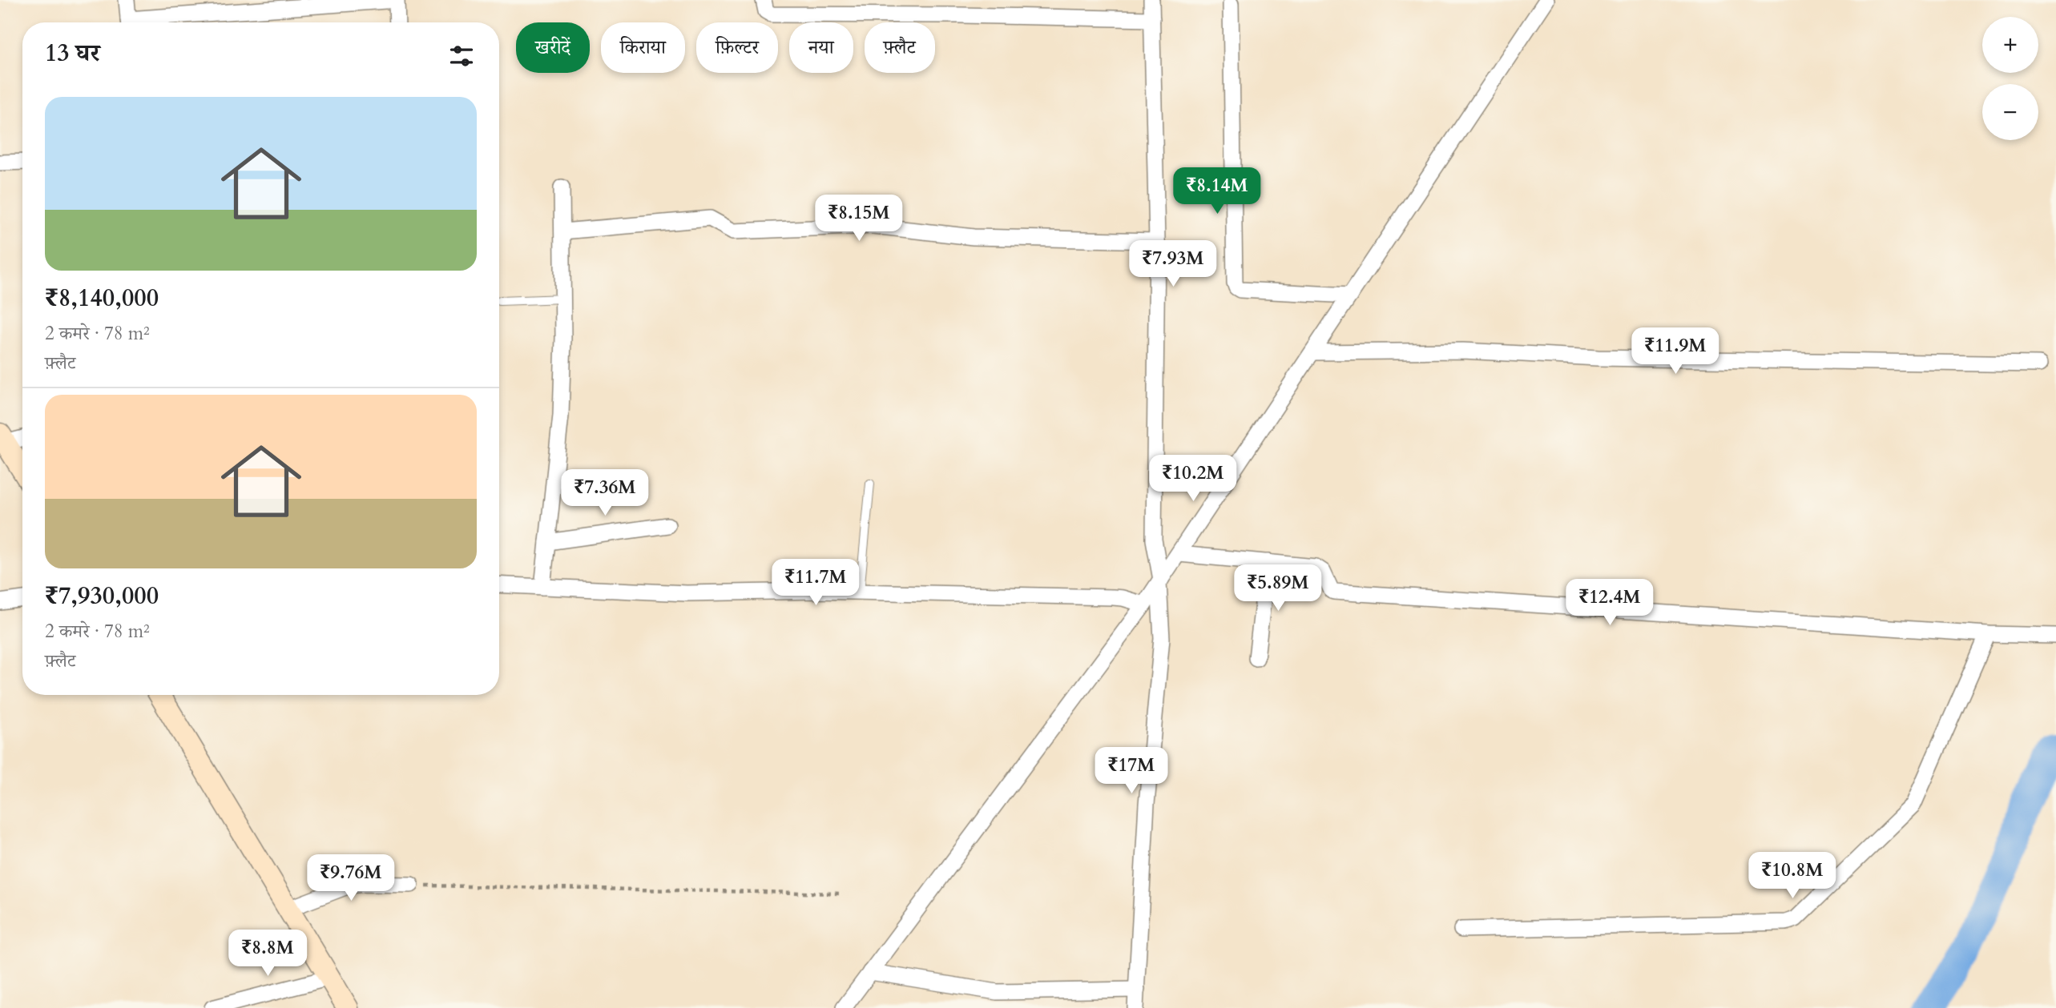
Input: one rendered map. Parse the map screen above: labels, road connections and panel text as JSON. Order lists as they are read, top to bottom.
{
  "page": {
    "map_buttons": ["+", "−"],
    "chip": [
      "खरीदें",
      "किराया",
      "फ़िल्टर",
      "नया",
      "फ़्लैट"
    ],
    "heading": "13 घर",
    "list": [
      {
        "name": "₹8,140,000",
        "note": "2 कमरे · 78 m² · फ़्लैट"
      },
      {
        "name": "₹7,930,000",
        "note": "2 कमरे · 78 m² · फ़्लैट"
      }
    ],
    "price": [
      "₹8.14M",
      "₹8.15M",
      "₹7.93M",
      "₹11.9M",
      "₹10.2M",
      "₹7.36M",
      "₹11.7M",
      "₹5.89M",
      "₹12.4M",
      "₹17M",
      "₹10.8M",
      "₹9.76M",
      "₹8.8M"
    ]
  }
}
